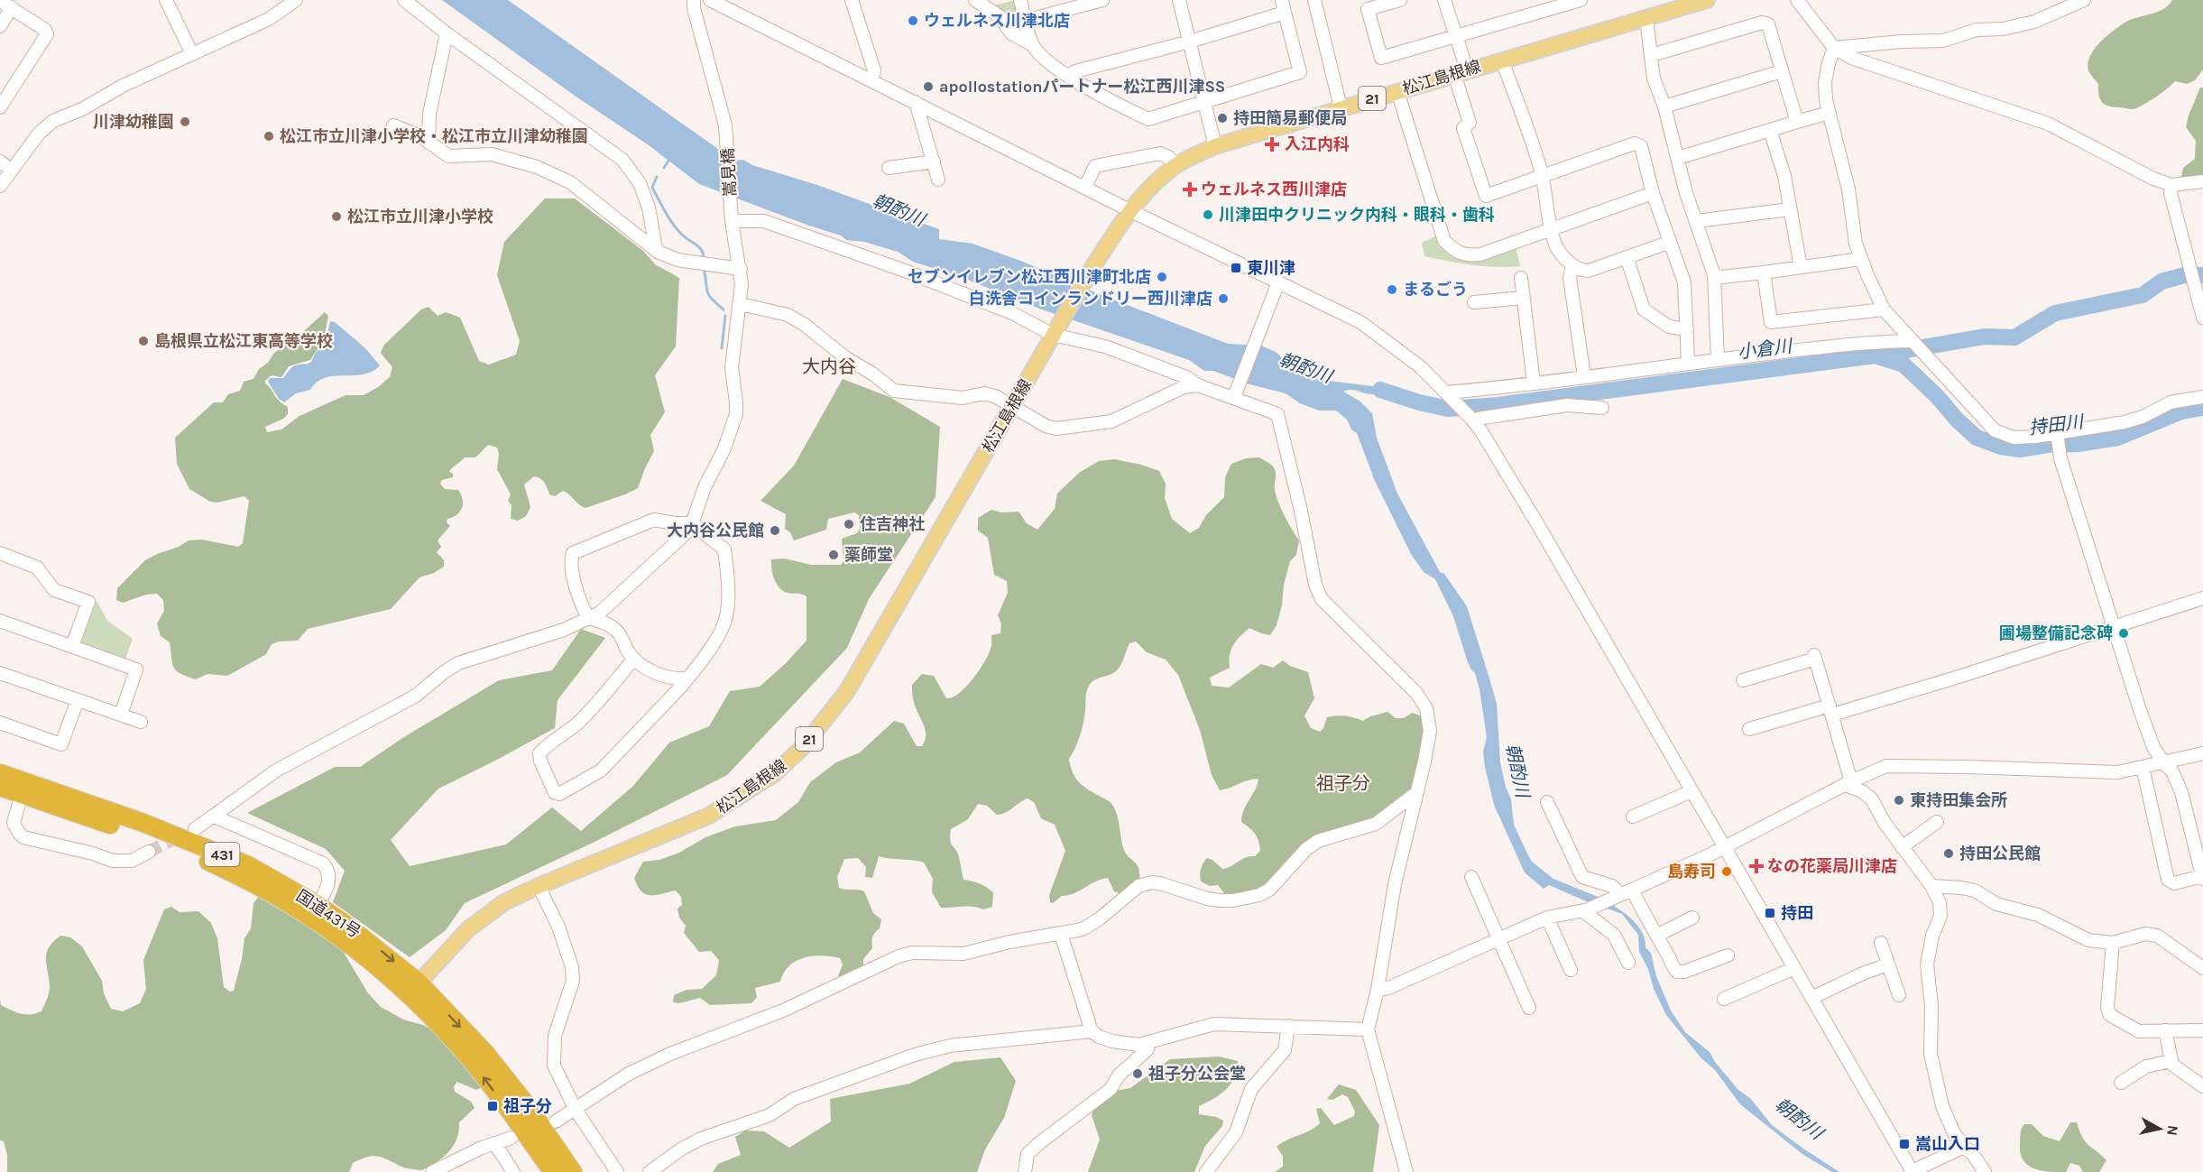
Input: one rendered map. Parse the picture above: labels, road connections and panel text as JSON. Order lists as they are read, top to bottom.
{
  "streets": {
    "highway": ["431", "国道431号"],
    "main road": ["松江島根線", "21"],
    "street": ["嵩見橋"]
  },
  "crossings": [
    ["松江島根線", "国道431号"]
  ],
  "districts": ["大内谷", "祖子分"],
  "water": ["朝酌川", "小倉川", "持田川"],
  "places": {
    "other": [
      "ウェルネス川津北店",
      "apollostationパートナー松江西川津SS",
      "持田簡易郵便局",
      "川津幼稚園",
      "松江市立川津小学校・松江市立川津幼稚園",
      "川津田中クリニック内科・眼科・歯科",
      "松江市立川津小学校",
      "セブンイレブン松江西川津町北店",
      "まるごう",
      "白洗舎コインランドリー西川津店",
      "島根県立松江東高等学校",
      "住吉神社",
      "大内谷公民館",
      "薬師堂",
      "圃場整備記念碑",
      "東持田集会所",
      "持田公民館",
      "島寿司",
      "祖子分公会堂"
    ],
    "health": ["入江内科", "ウェルネス西川津店", "なの花薬局川津店"],
    "transit": [
      "東川津",
      "持田",
      "祖子分",
      "嵩山入口"
    ]
  },
  "north": "right"
}
